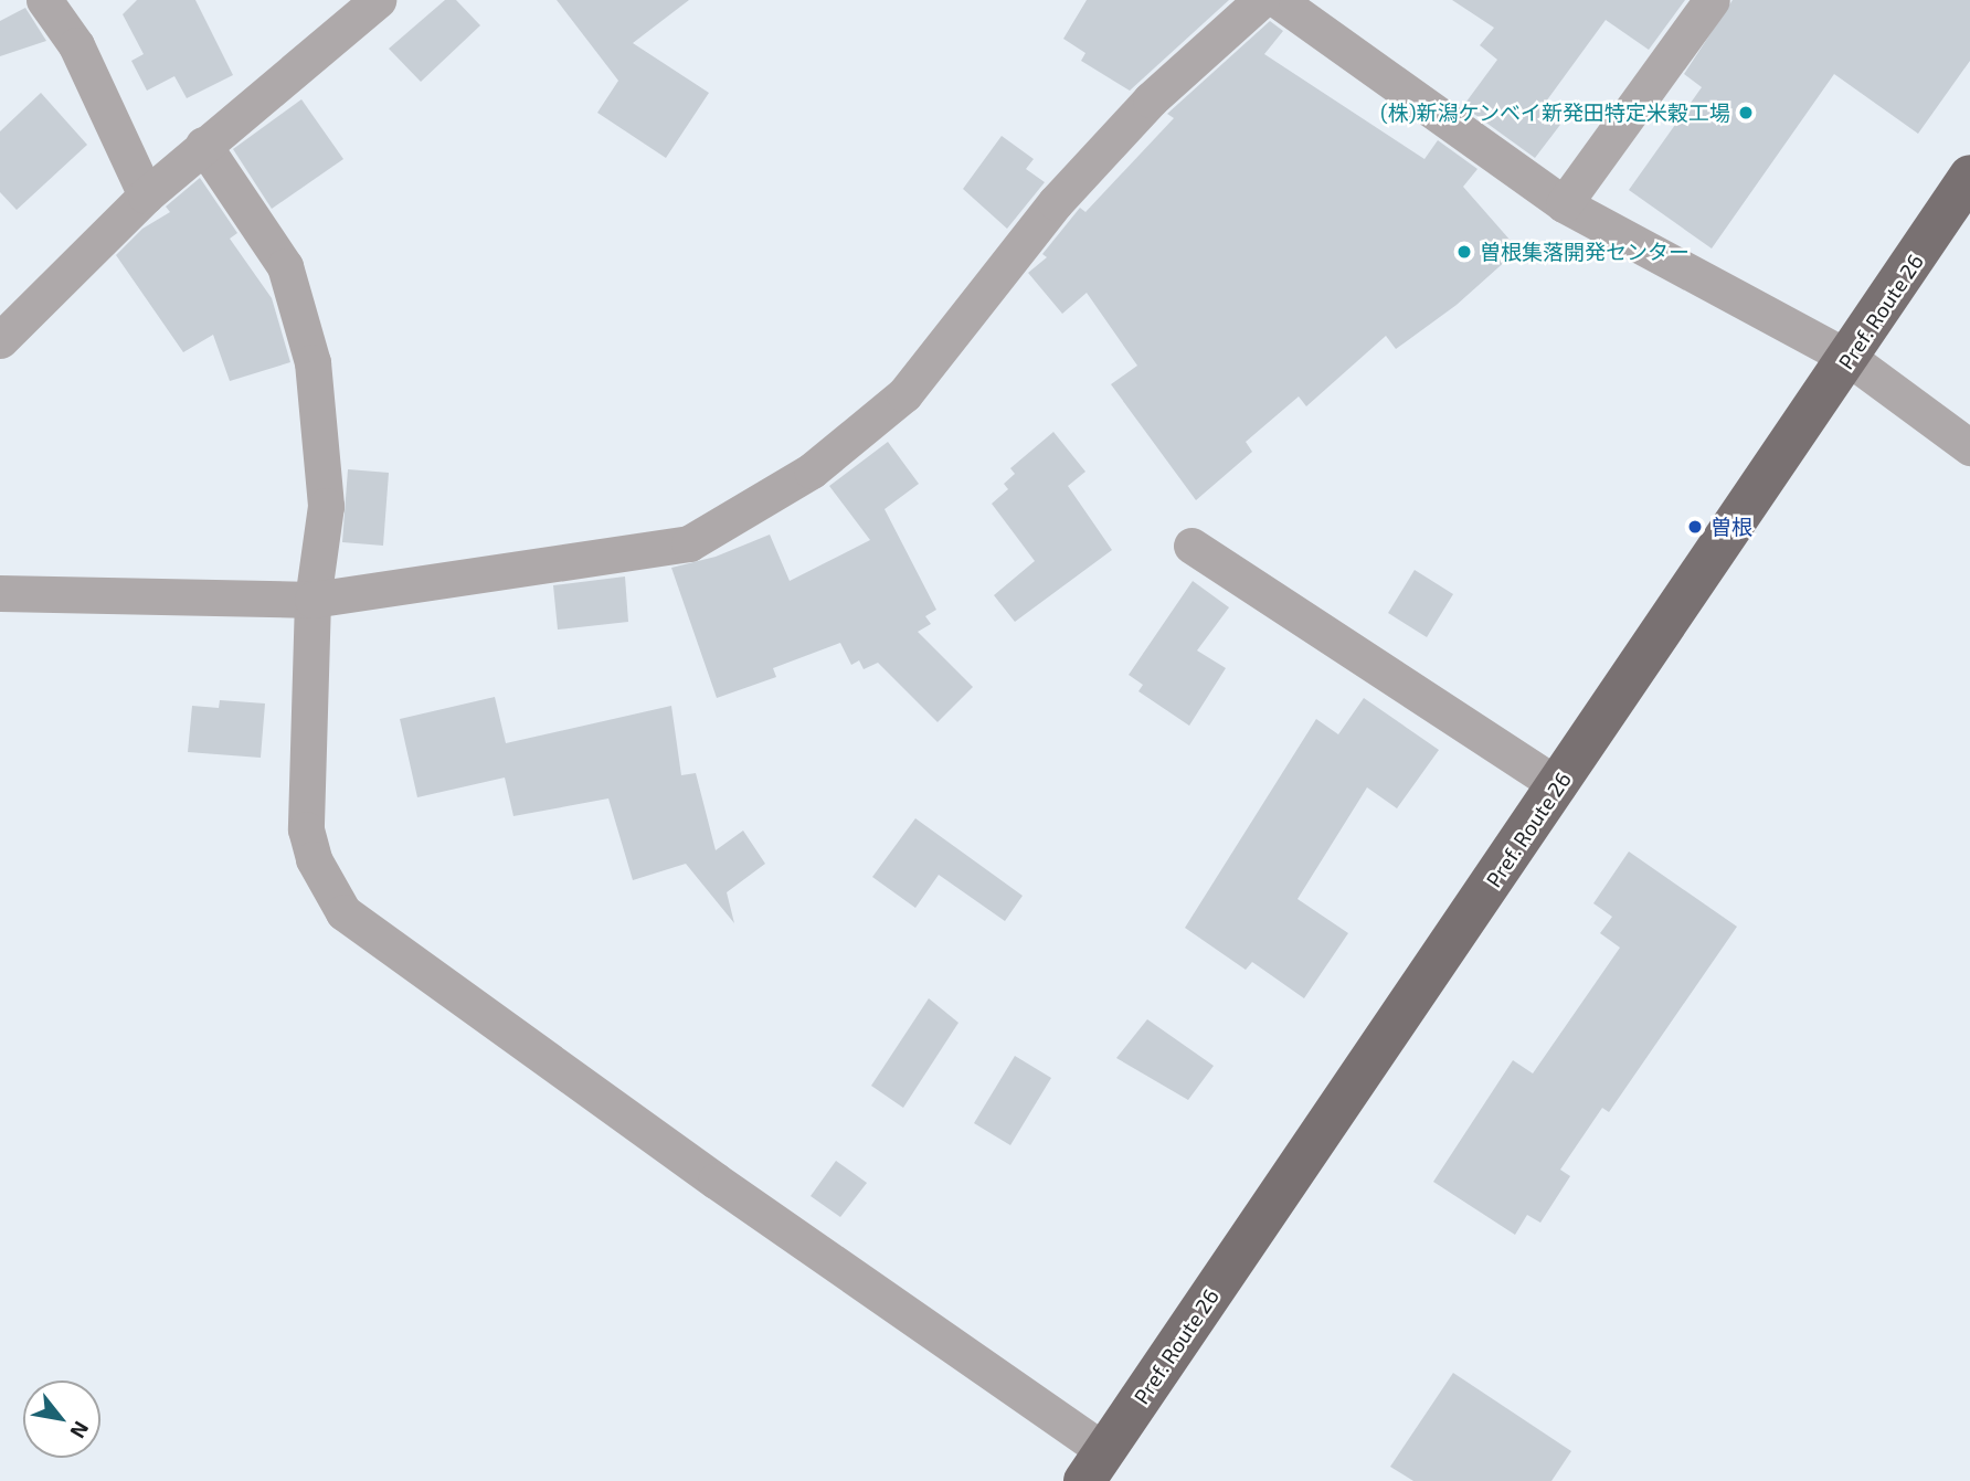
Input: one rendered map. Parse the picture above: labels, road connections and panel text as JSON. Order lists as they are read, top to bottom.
{
  "streets": {
    "main road": ["Pref. Route 26"]
  },
  "places": ["(株)新潟ケンベイ新発田特定米穀工場", "曽根集落開発センター", "曽根"],
  "north": "bottom right"
}
